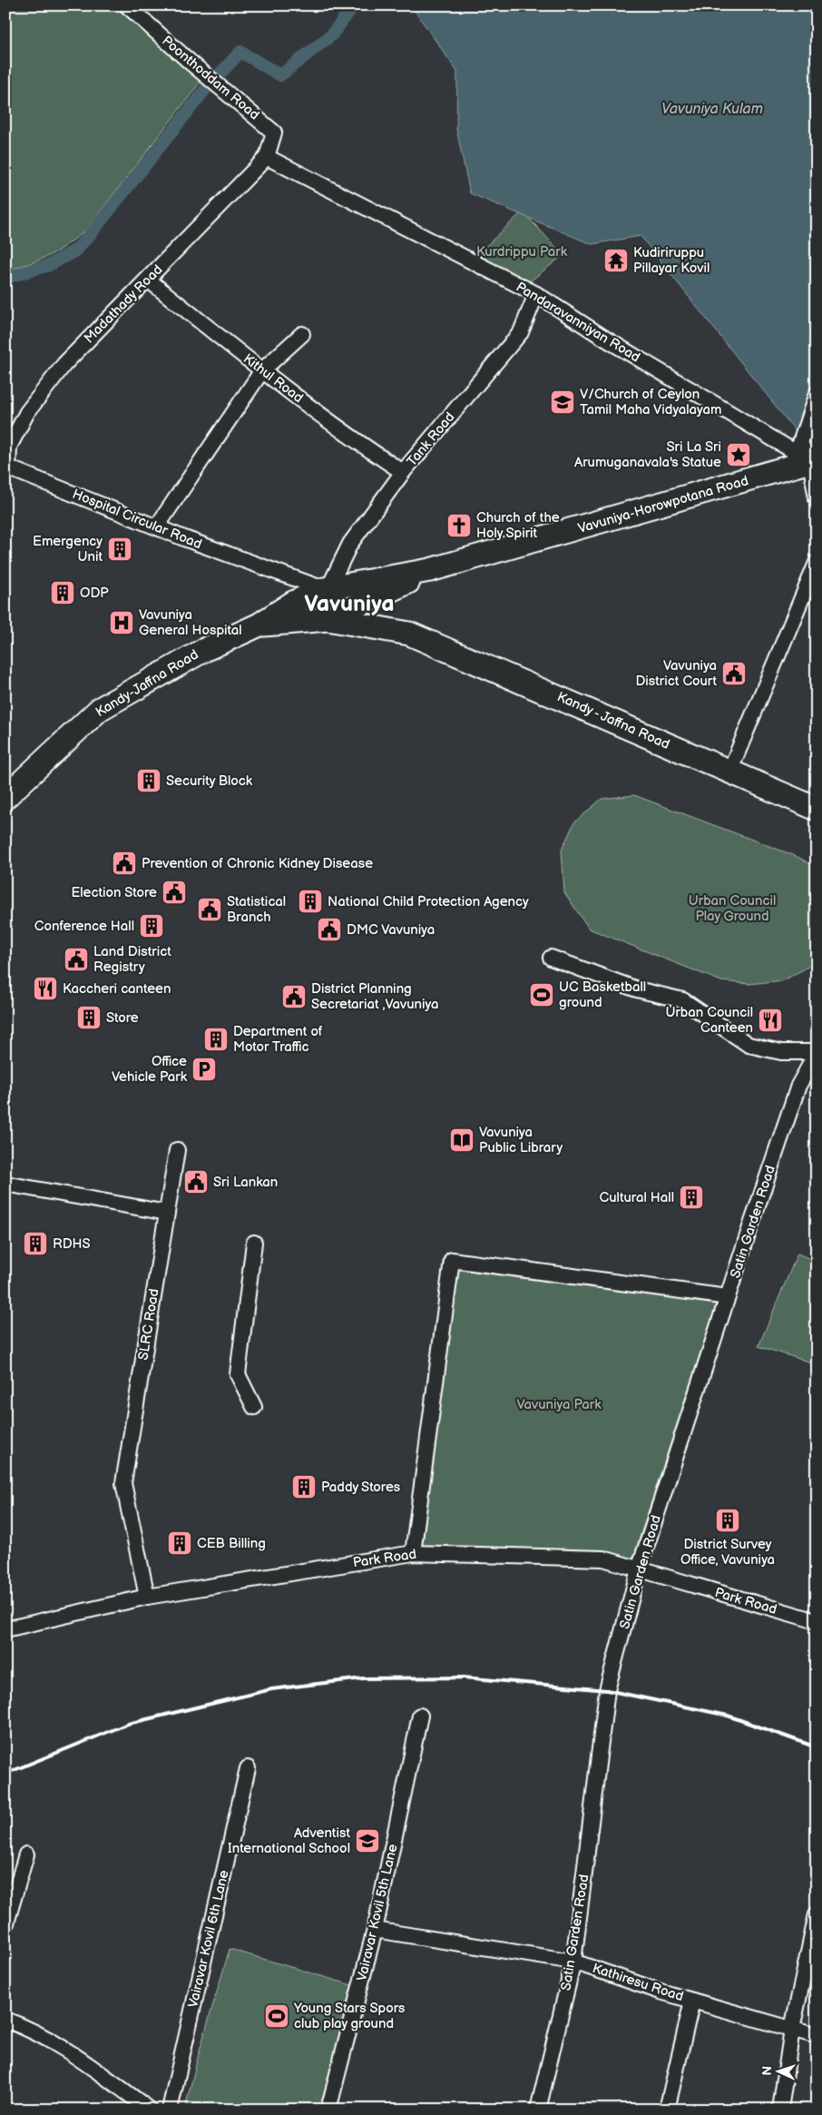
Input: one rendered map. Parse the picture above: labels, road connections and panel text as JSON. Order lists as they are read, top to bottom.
{
  "streets": {
    "highway": [
      "Vavuniya-Horowpotana Road",
      "Hospital Circular Road",
      "Kandy-Jaffna Road",
      "Kandy - Jaffna Road"
    ],
    "street": [
      "Poonthoddam Road",
      "Madathady Road",
      "Pandaravanniyan Road",
      "Kithul Road",
      "Tank Road",
      "Satin Garden Road",
      "SLRC Road",
      "Park Road",
      "Vairavar Kovil 5th Lane",
      "Vairavar Kovil 6th Lane",
      "Kathiresu Road"
    ]
  },
  "crossings": [
    ["Poonthoddam Road", "Madathady Road"],
    ["Poonthoddam Road", "Pandaravanniyan Road"],
    ["Madathady Road", "Pandaravanniyan Road"],
    ["Madathady Road", "Kithul Road"],
    ["Madathady Road", "Hospital Circular Road"],
    ["Pandaravanniyan Road", "Tank Road"],
    ["Pandaravanniyan Road", "Vavuniya-Horowpotana Road"],
    ["Kithul Road", "Tank Road"],
    ["Tank Road", "Vavuniya-Horowpotana Road"],
    ["Tank Road", "Hospital Circular Road"],
    ["Tank Road", "Kandy-Jaffna Road"],
    ["Tank Road", "Kandy - Jaffna Road"],
    ["Vavuniya-Horowpotana Road", "Hospital Circular Road"],
    ["Vavuniya-Horowpotana Road", "Kandy-Jaffna Road"],
    ["Vavuniya-Horowpotana Road", "Kandy - Jaffna Road"],
    ["Hospital Circular Road", "Kandy-Jaffna Road"],
    ["Hospital Circular Road", "Kandy - Jaffna Road"],
    ["Kandy-Jaffna Road", "Kandy - Jaffna Road"],
    ["Satin Garden Road", "Park Road"],
    ["Satin Garden Road", "Kathiresu Road"],
    ["SLRC Road", "Park Road"],
    ["Vairavar Kovil 5th Lane", "Kathiresu Road"]
  ],
  "districts": ["Vavuniya"],
  "water": ["Vavuniya Kulam"],
  "parks": ["Kurdrippu Park", "Urban Council Play Ground", "Vavuniya Park"],
  "places": {
    "temple": ["Kudiriruppu Pillayar Kovil"],
    "school or university": ["V/Church of Ceylon Tamil Maha Vidyalayam", "Adventist International School"],
    "place": ["Sri La Sri Arumuganavala's Statue"],
    "church": ["Church of the Holy Spirit"],
    "building": [
      "Emergency Unit",
      "ODP",
      "Security Block",
      "National Child Protection Agency",
      "Conference Hall",
      "Store",
      "Department of Motor Traffic",
      "Cultural Hall",
      "RDHS",
      "Paddy Stores",
      "District Survey Office, Vavuniya",
      "CEB Billing"
    ],
    "hospital": ["Vavuniya General Hospital"],
    "public building": [
      "Vavuniya District Court",
      "Prevention of Chronic Kidney Disease",
      "Election Store",
      "Statistical Branch",
      "DMC Vavuniya",
      "Land District Registry",
      "District Planning Secretariat ,Vavuniya",
      "Sri Lankan"
    ],
    "restaurant": ["Kaccheri canteen", "Urban Council Canteen"],
    "sports": ["UC Basketball ground", "Young Stars Spors club play ground"],
    "parking": ["Office Vehicle Park"],
    "library": ["Vavuniya Public Library"]
  },
  "north": "left"
}
